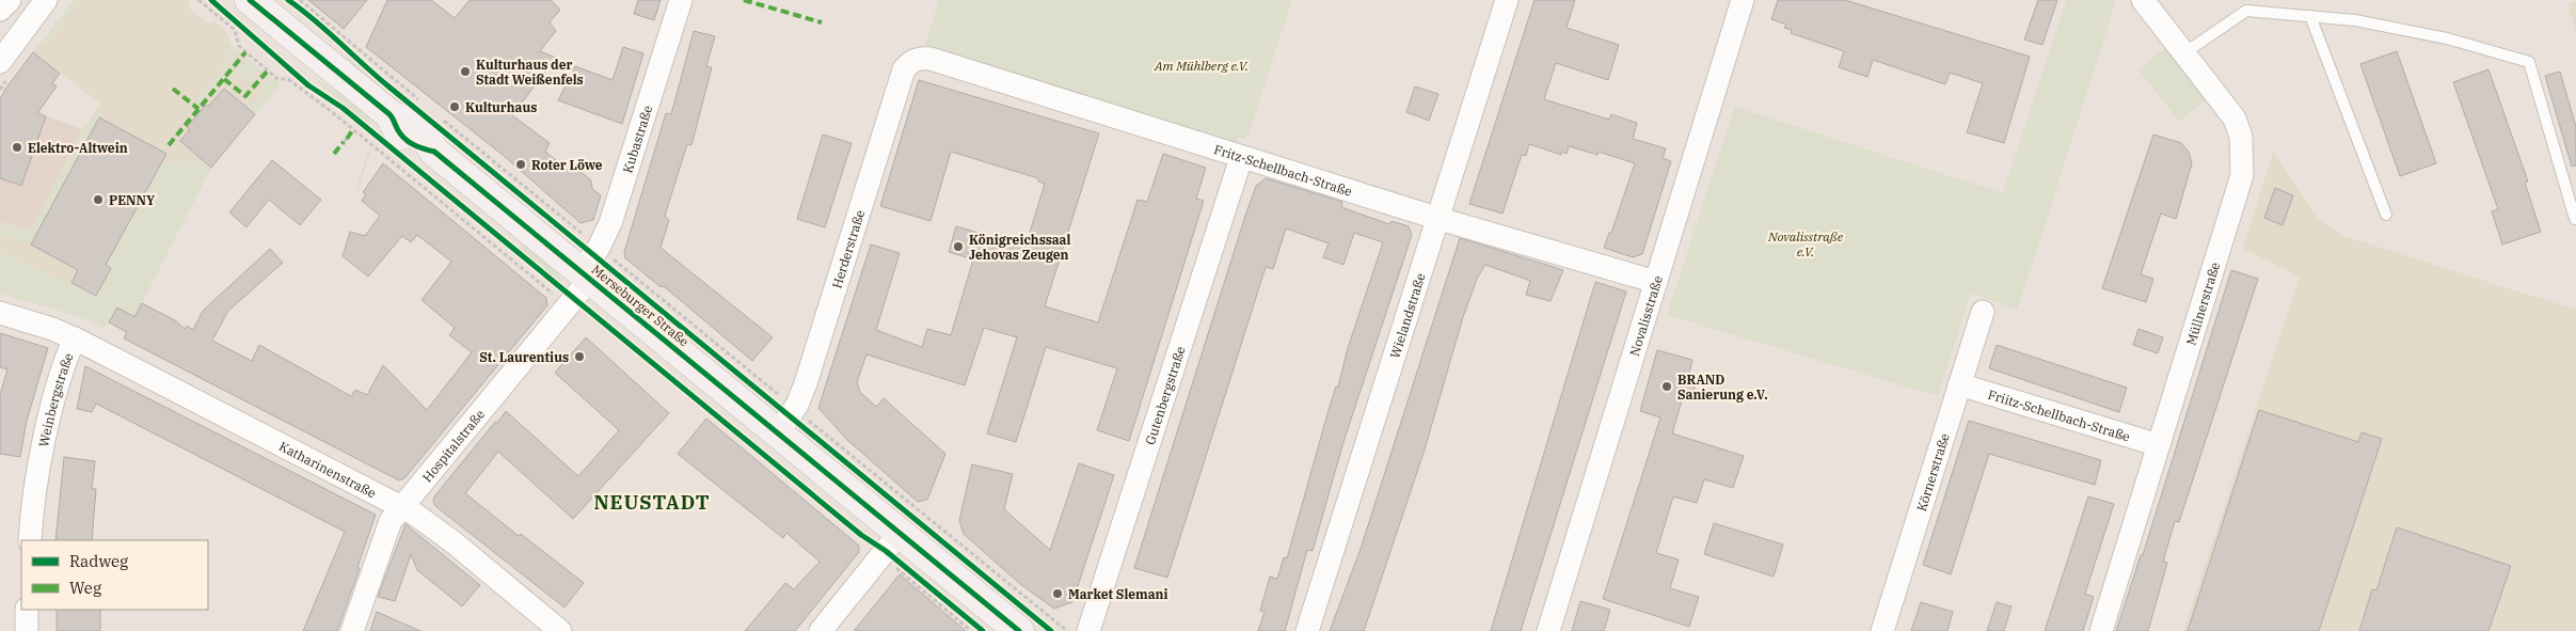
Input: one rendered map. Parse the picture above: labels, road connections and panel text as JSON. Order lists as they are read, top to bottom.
{
  "streets": {
    "main road": ["Merseburger Straße"],
    "street": [
      "Kubastraße",
      "Fritz-Schellbach-Straße",
      "Herderstraße",
      "Müllnerstraße",
      "Wielandstraße",
      "Novalisstraße",
      "Gutenbergstraße",
      "Weinbergstraße",
      "Friitz-Schellbach-Straße",
      "Hospitalstraße",
      "Katharinenstraße",
      "Körnerstraße"
    ]
  },
  "crossings": [
    ["Kubastraße", "Merseburger Straße"],
    ["Kubastraße", "Hospitalstraße"],
    ["Fritz-Schellbach-Straße", "Herderstraße"],
    ["Fritz-Schellbach-Straße", "Wielandstraße"],
    ["Fritz-Schellbach-Straße", "Novalisstraße"],
    ["Fritz-Schellbach-Straße", "Gutenbergstraße"],
    ["Herderstraße", "Merseburger Straße"],
    ["Müllnerstraße", "Friitz-Schellbach-Straße"],
    ["Merseburger Straße", "Hospitalstraße"],
    ["Weinbergstraße", "Katharinenstraße"],
    ["Friitz-Schellbach-Straße", "Körnerstraße"],
    ["Hospitalstraße", "Katharinenstraße"]
  ],
  "districts": ["NEUSTADT"],
  "parks": ["Am Mühlberg e.V.", "Novalisstraße e.V."],
  "places": [
    "Kulturhaus der Stadt Weißenfels",
    "Kulturhaus",
    "Elektro-Altwein",
    "Roter Löwe",
    "PENNY",
    "Königreichssaal Jehovas Zeugen",
    "St. Laurentius",
    "BRAND Sanierung e.V.",
    "Market Slemani"
  ],
  "legend": ["Radweg", "Weg"]
}
